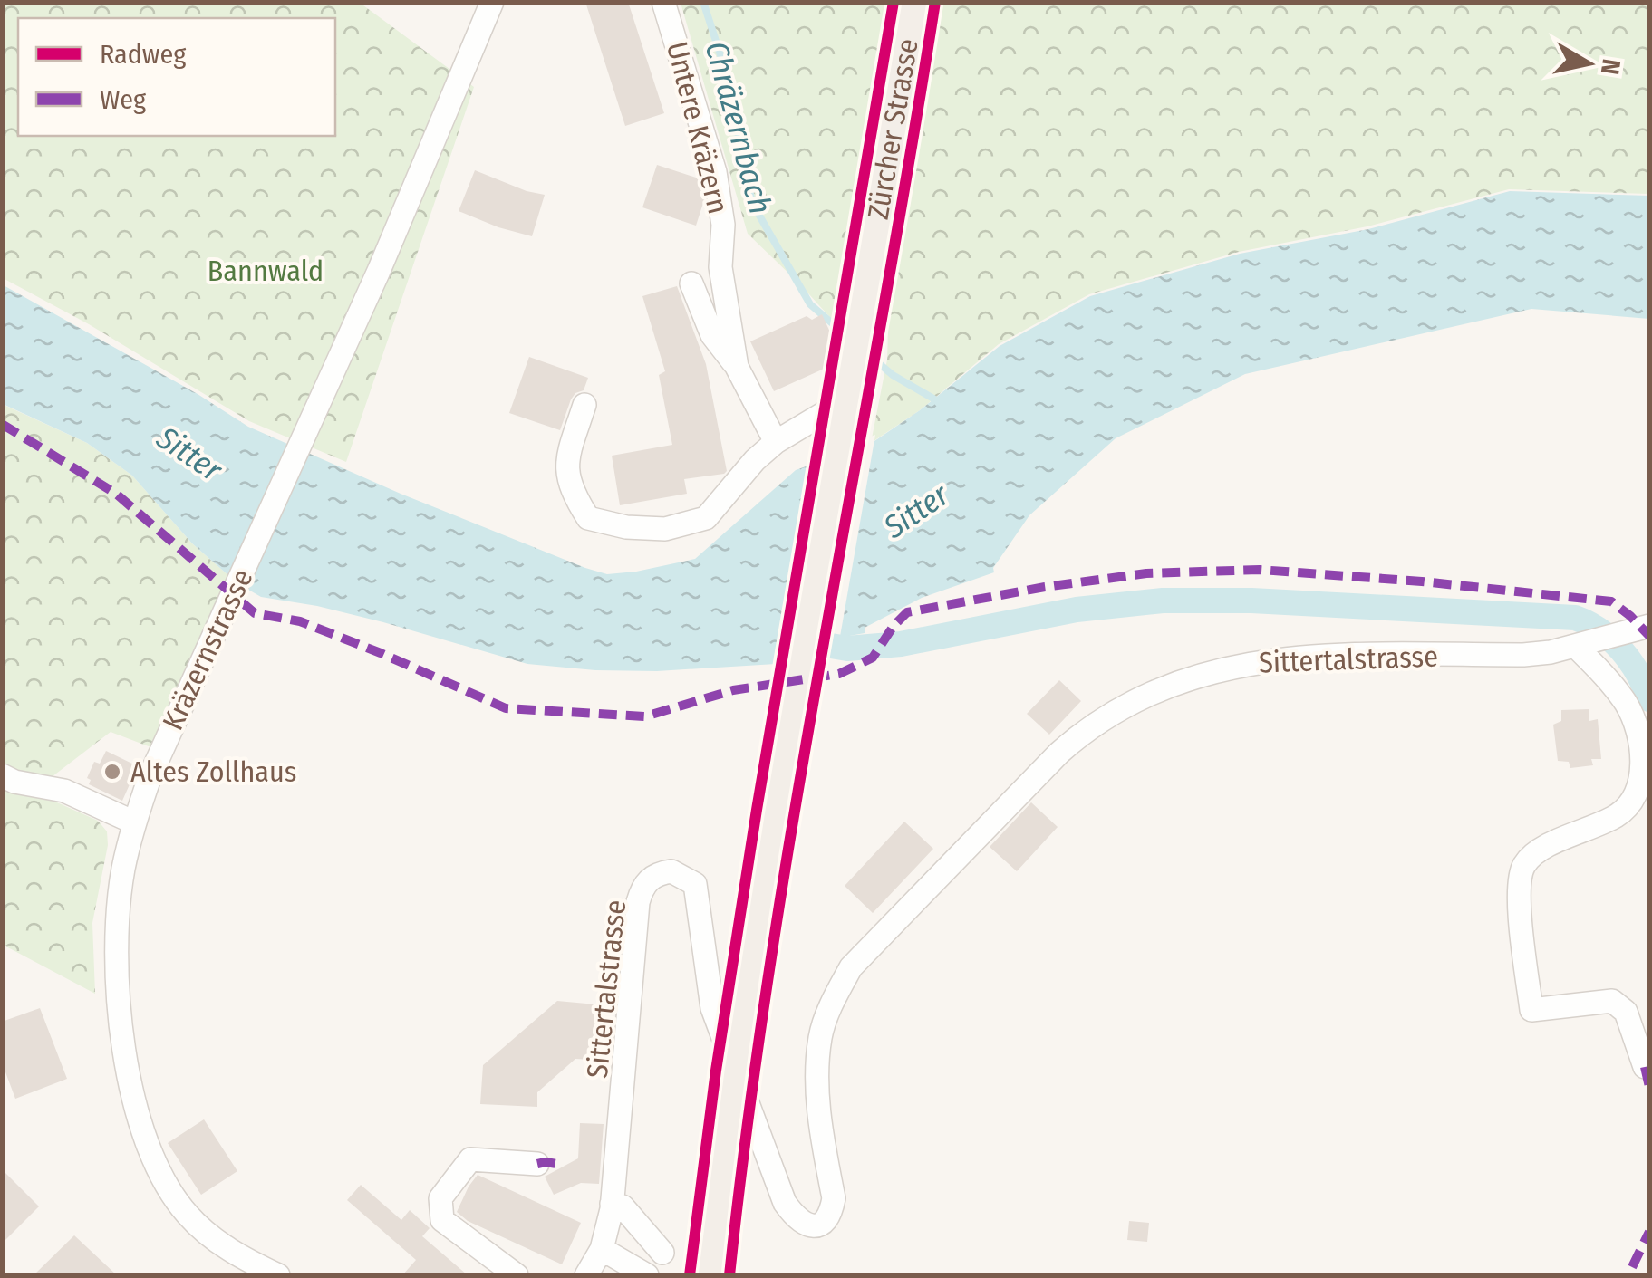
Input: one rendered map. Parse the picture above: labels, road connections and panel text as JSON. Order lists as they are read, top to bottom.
{
  "streets": {
    "main road": ["Zürcher Strasse"],
    "street": ["Untere Kräzern", "Kräzernstrasse", "Sittertalstrasse"]
  },
  "water": ["Chräzernbach", "Sitter"],
  "parks": ["Bannwald"],
  "places": ["Altes Zollhaus"],
  "legend": ["Radweg", "Weg"],
  "north": "right"
}
